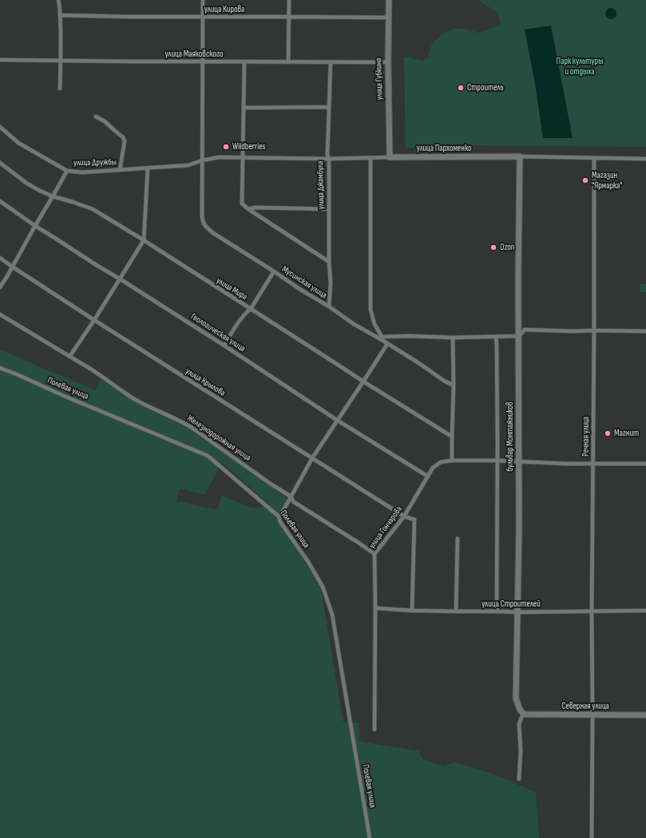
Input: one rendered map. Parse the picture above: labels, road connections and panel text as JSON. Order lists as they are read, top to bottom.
{
  "streets": {
    "street": [
      "улица Кирова",
      "улица Маяковского",
      "улица Губкина",
      "улица Пархоменко",
      "улица Дружбы",
      "улица Джамбула",
      "Мусинская улица",
      "улица Мира",
      "Геологическая улица",
      "улица Крылова",
      "Полевая улица",
      "бульвар Монтажников",
      "Речная улица",
      "Железнодорожная улица",
      "улица Гончарова",
      "улица Строителей",
      "Северная улица"
    ]
  },
  "crossings": [
    ["улица Кирова", "улица Губкина"],
    ["улица Маяковского", "улица Губкина"],
    ["улица Маяковского", "улица Джамбула"],
    ["улица Губкина", "улица Пархоменко"],
    ["улица Пархоменко", "улица Дружбы"],
    ["улица Пархоменко", "улица Джамбула"],
    ["улица Пархоменко", "бульвар Монтажников"],
    ["улица Пархоменко", "Речная улица"],
    ["улица Дружбы", "Мусинская улица"],
    ["улица Джамбула", "Мусинская улица"],
    ["Геологическая улица", "улица Гончарова"],
    ["улица Крылова", "улица Гончарова"],
    ["улица Крылова", "улица Строителей"],
    ["бульвар Монтажников", "улица Гончарова"],
    ["бульвар Монтажников", "улица Строителей"],
    ["бульвар Монтажников", "Северная улица"],
    ["Речная улица", "улица Гончарова"],
    ["Речная улица", "улица Строителей"],
    ["Речная улица", "Северная улица"],
    ["Железнодорожная улица", "улица Гончарова"],
    ["улица Гончарова", "улица Строителей"]
  ],
  "parks": ["Парк культуры и отдыха"],
  "places": [
    "Строитель",
    "Wildberries",
    "Магазин \"Ярмарка\"",
    "Ozon",
    "Магнит"
  ]
}
